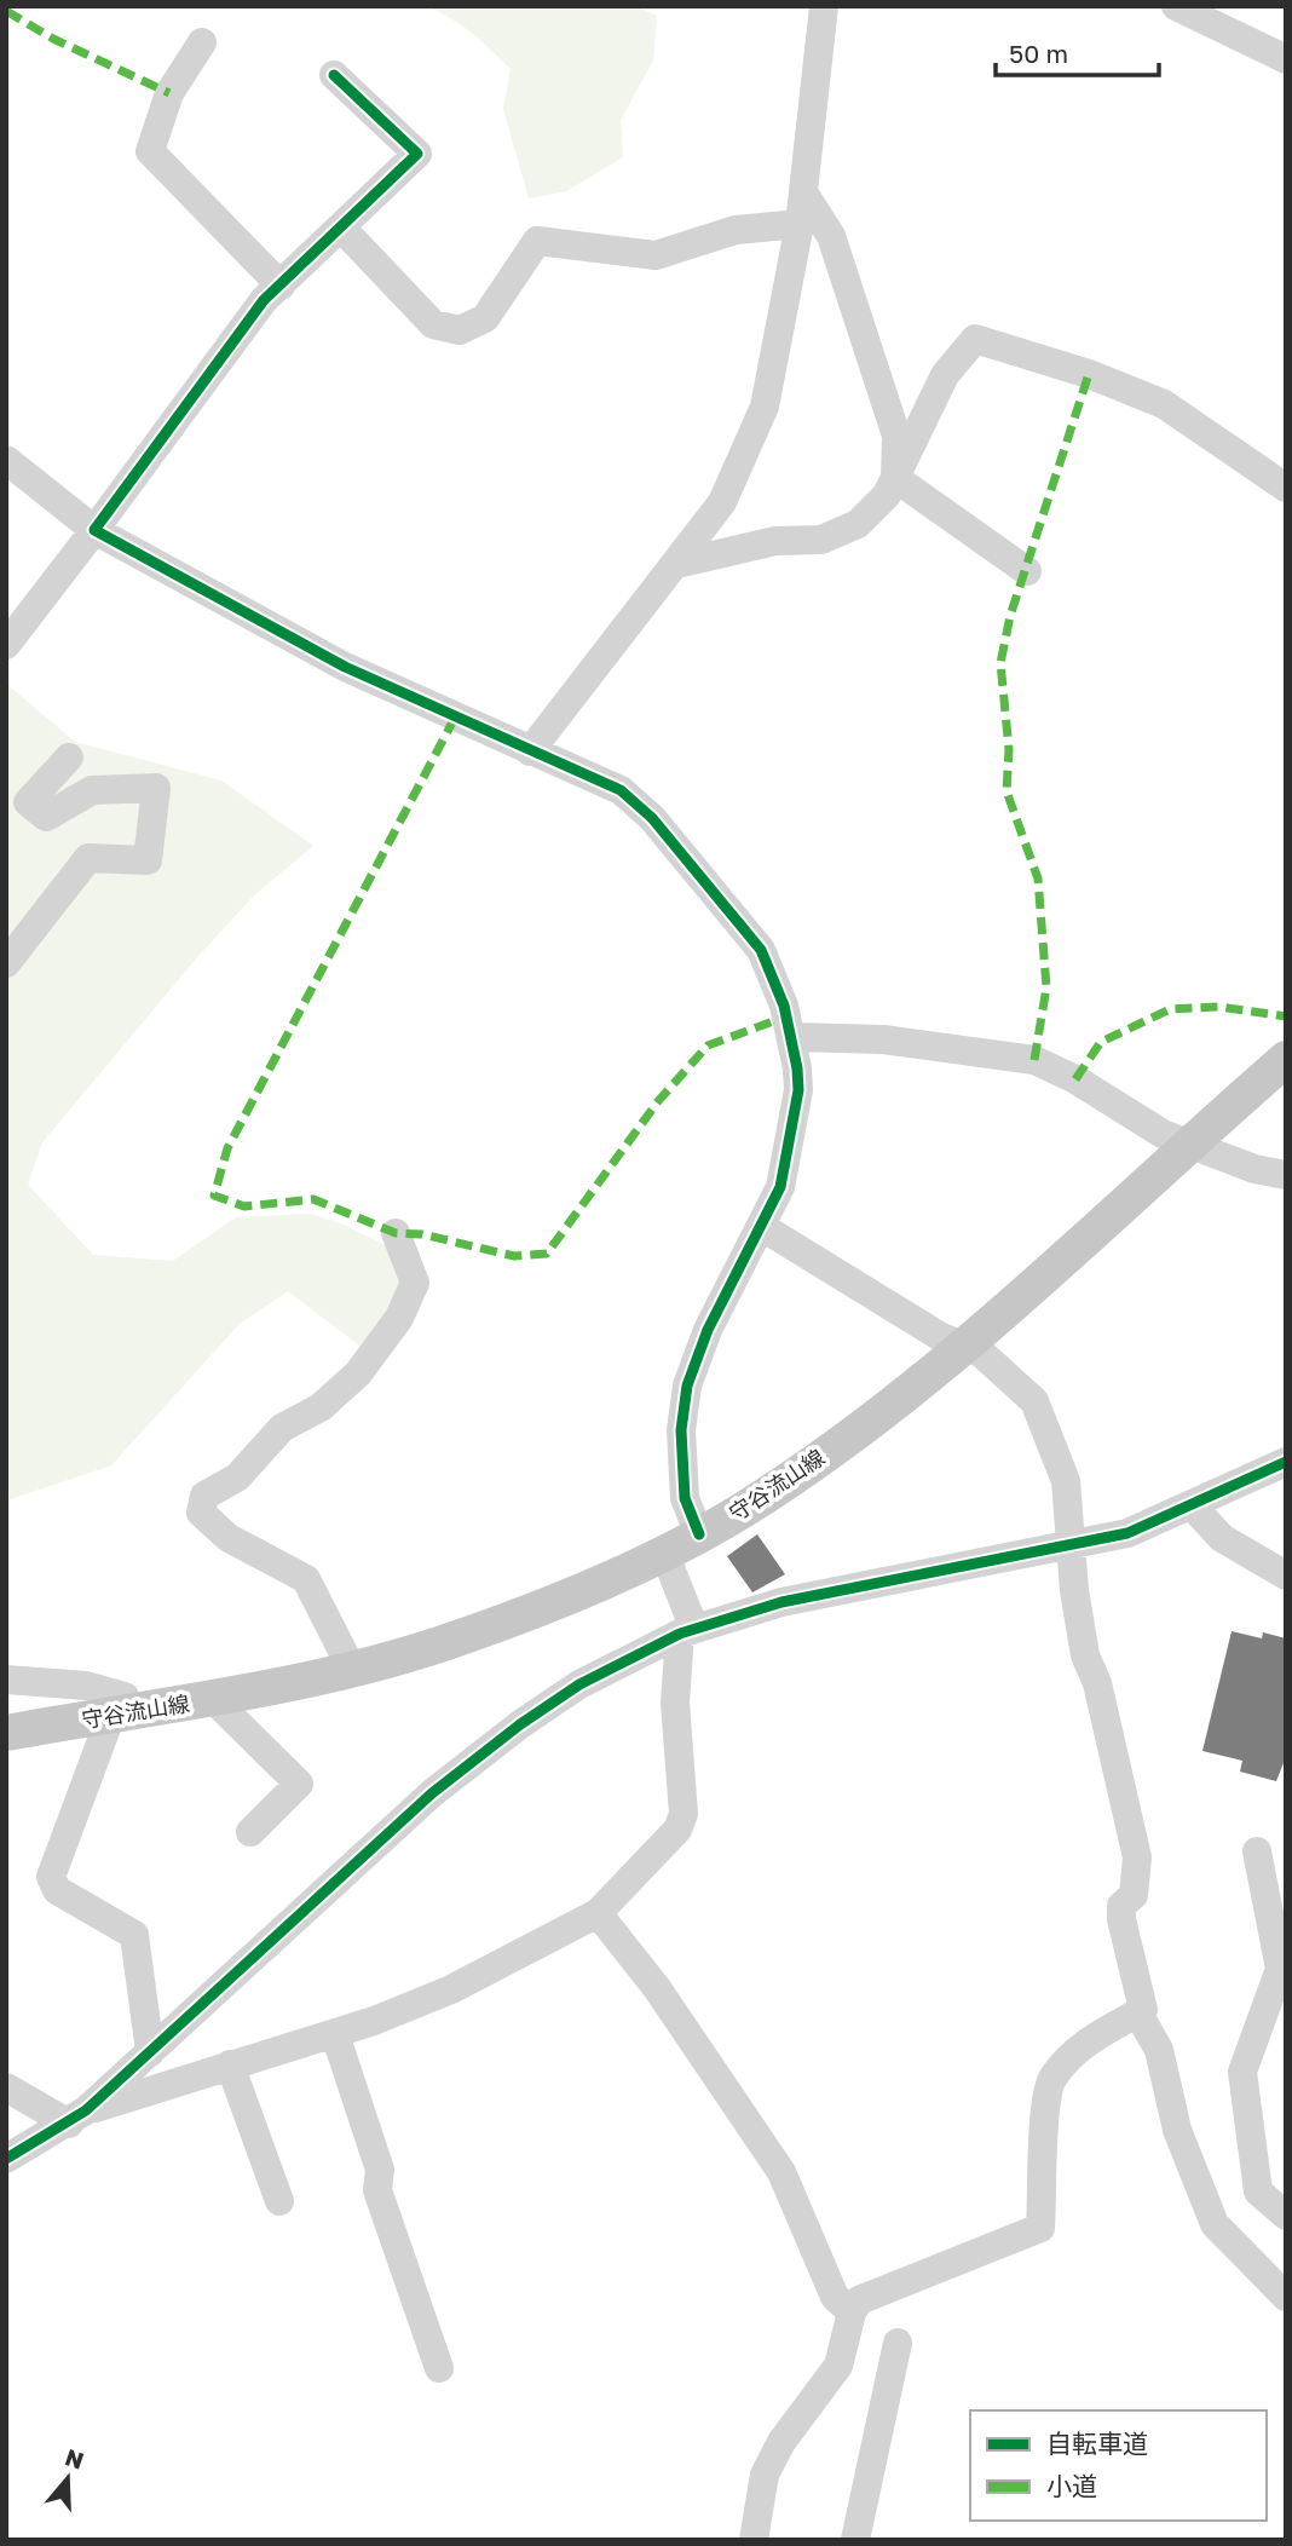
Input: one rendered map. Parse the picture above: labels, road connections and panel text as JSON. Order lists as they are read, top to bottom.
{
  "streets": {
    "main road": ["守谷流山線"]
  },
  "legend": ["自転車道", "小道"],
  "scale_bar": "50 m",
  "north": "top"
}
